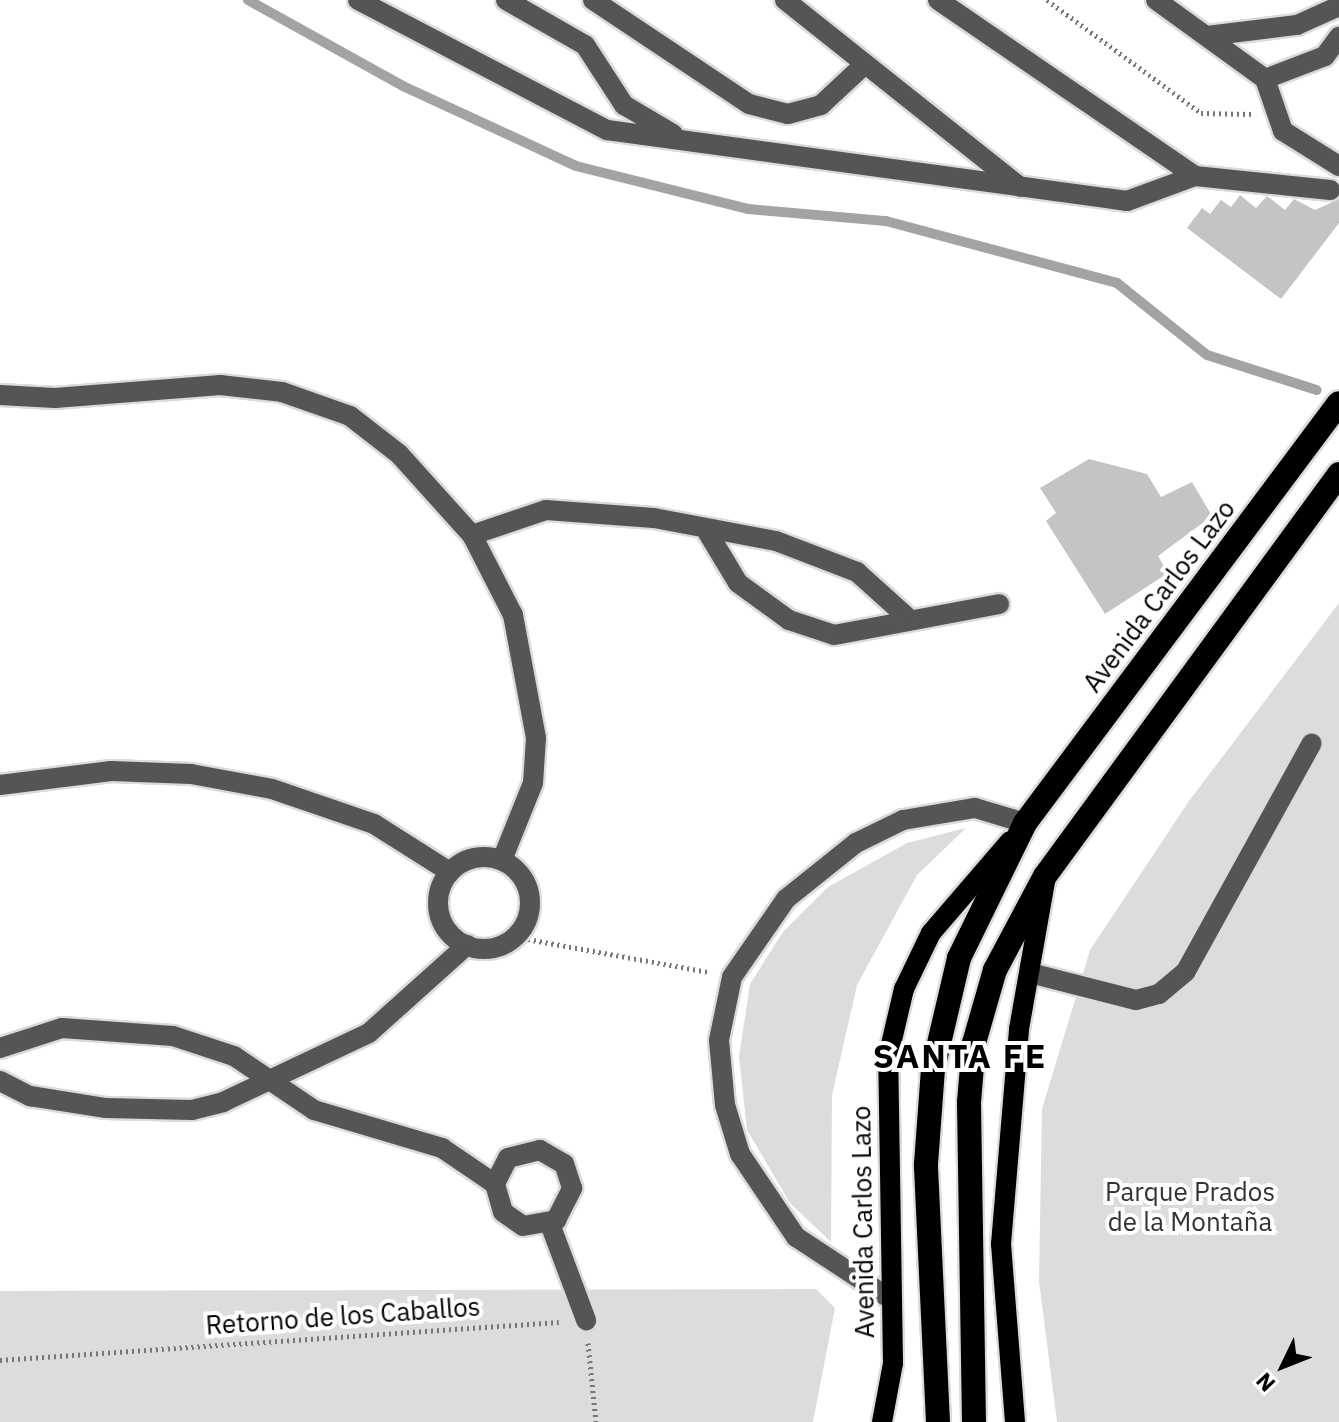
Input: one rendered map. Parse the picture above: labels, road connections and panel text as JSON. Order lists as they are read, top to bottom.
{
  "streets": {
    "highway": ["Avenida Carlos Lazo"],
    "path": ["Retorno de los Caballos"]
  },
  "districts": ["SANTA FE"],
  "parks": ["Parque Prados de la Montaña"],
  "north": "bottom left"
}
